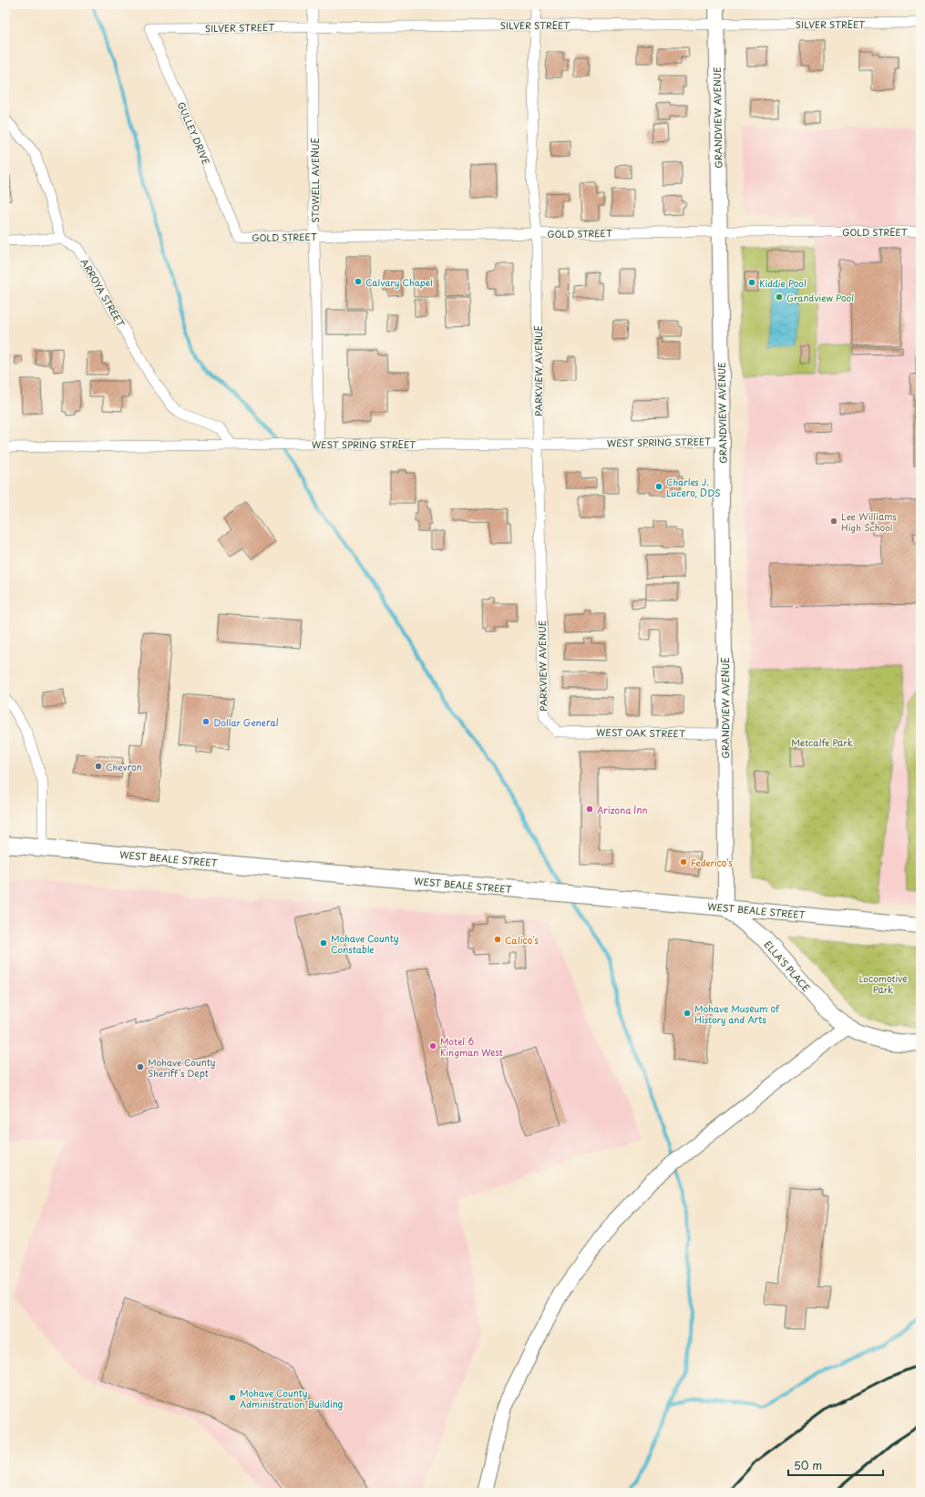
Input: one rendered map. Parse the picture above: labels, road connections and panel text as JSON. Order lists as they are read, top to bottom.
{
  "streets": {
    "main road": ["GRANDVIEW AVENUE", "WEST BEALE STREET", "ELLA'S PLACE"],
    "street": [
      "SILVER STREET",
      "GULLEY DRIVE",
      "STOWELL AVENUE",
      "GOLD STREET",
      "ARROYA STREET",
      "PARKVIEW AVENUE",
      "WEST SPRING STREET",
      "WEST OAK STREET"
    ]
  },
  "crossings": [
    ["SILVER STREET", "GRANDVIEW AVENUE"],
    ["SILVER STREET", "GULLEY DRIVE"],
    ["SILVER STREET", "STOWELL AVENUE"],
    ["SILVER STREET", "PARKVIEW AVENUE"],
    ["GRANDVIEW AVENUE", "GOLD STREET"],
    ["GRANDVIEW AVENUE", "WEST SPRING STREET"],
    ["GRANDVIEW AVENUE", "WEST OAK STREET"],
    ["GRANDVIEW AVENUE", "WEST BEALE STREET"],
    ["GRANDVIEW AVENUE", "ELLA'S PLACE"],
    ["GULLEY DRIVE", "GOLD STREET"],
    ["STOWELL AVENUE", "GOLD STREET"],
    ["STOWELL AVENUE", "WEST SPRING STREET"],
    ["GOLD STREET", "PARKVIEW AVENUE"],
    ["ARROYA STREET", "WEST SPRING STREET"],
    ["PARKVIEW AVENUE", "WEST SPRING STREET"],
    ["PARKVIEW AVENUE", "WEST OAK STREET"],
    ["WEST BEALE STREET", "ELLA'S PLACE"]
  ],
  "parks": ["Metcalfe Park", "Locomotive Park"],
  "places": [
    "Calvary Chapel",
    "Kiddie Pool",
    "Grandview Pool",
    "Charles J. Lucero, DDS",
    "Lee Williams High School",
    "Dollar General",
    "Chevron",
    "Arizona Inn",
    "Federico's",
    "Calico's",
    "Mohave County Constable",
    "Mohave Museum of History and Arts",
    "Motel 6 Kingman West",
    "Mohave County Sheriff's Dept",
    "Mohave County Administration Building"
  ],
  "scale_bar": "50 m"
}
